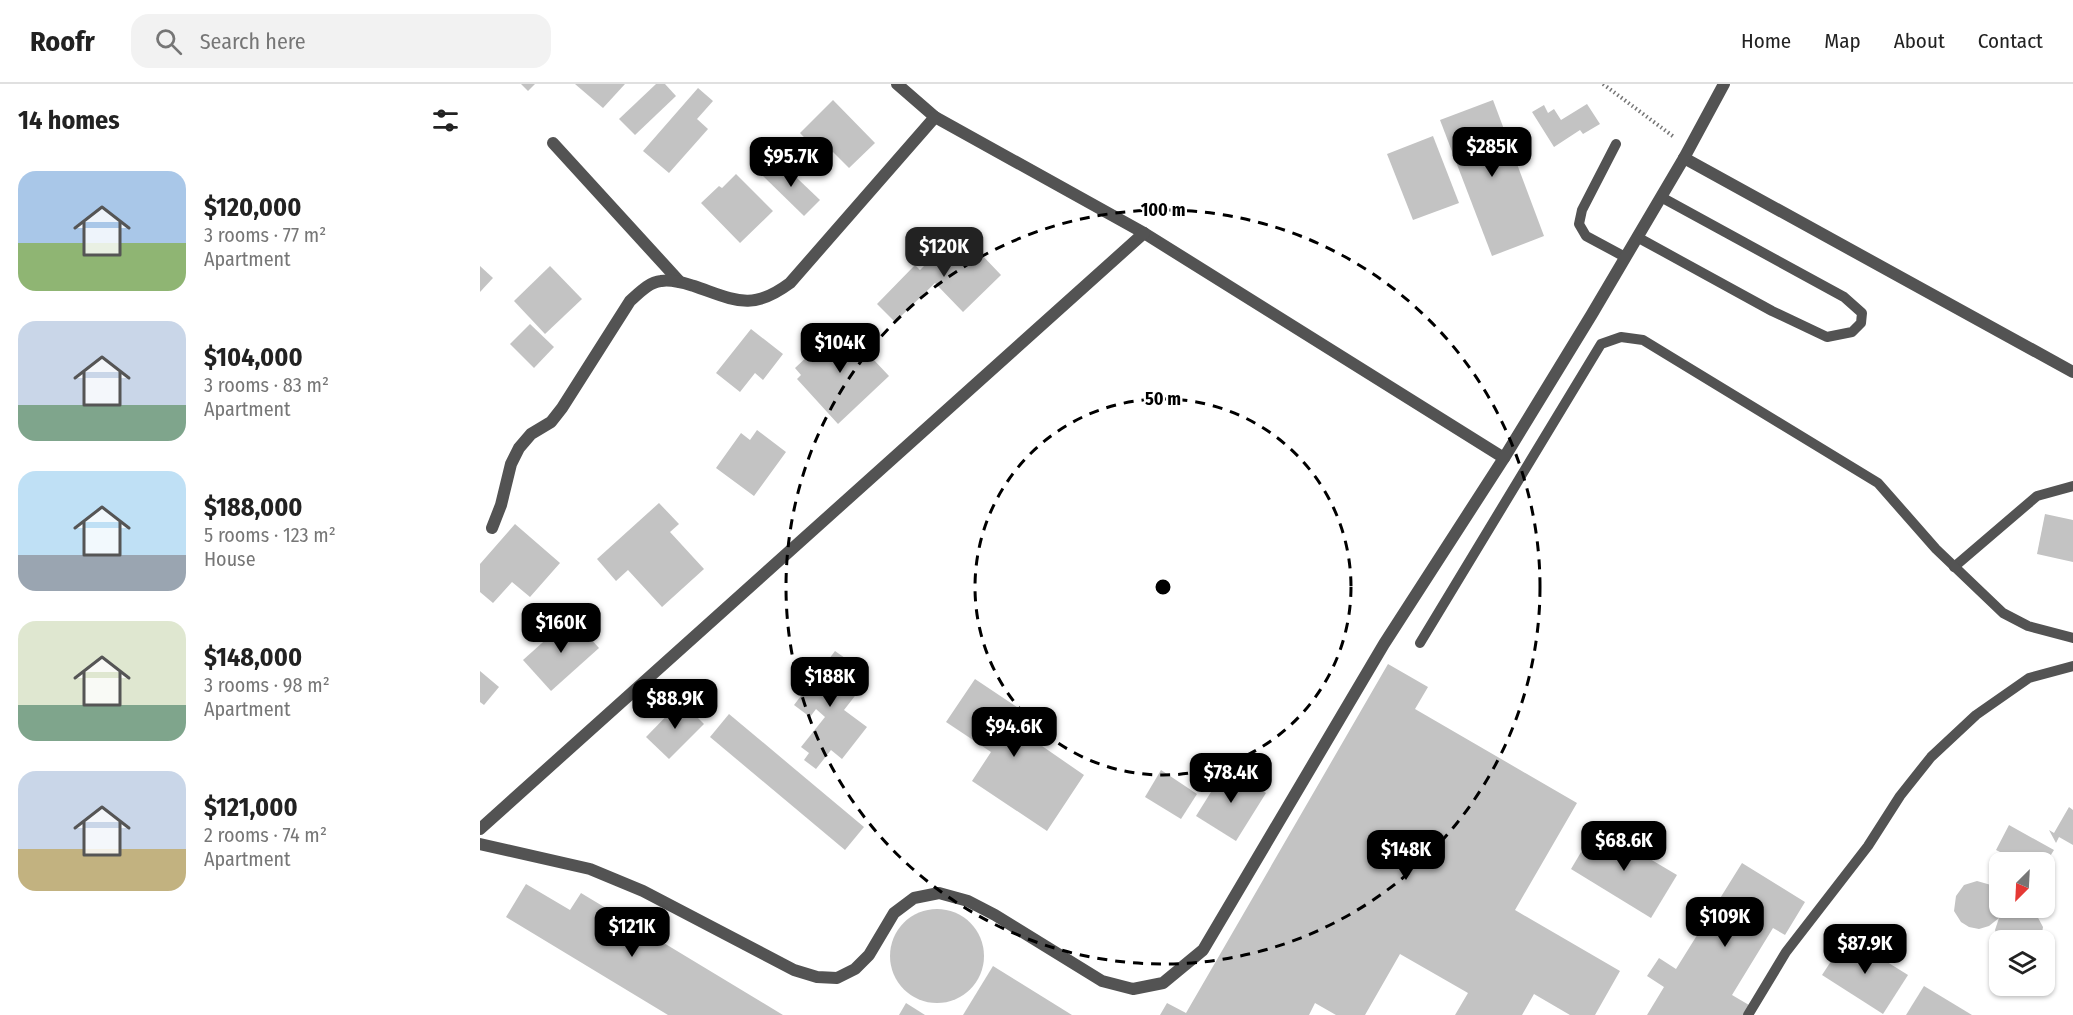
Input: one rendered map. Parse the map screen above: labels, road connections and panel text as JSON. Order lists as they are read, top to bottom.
{
  "north": "bottom left",
  "page": {
    "header": "Roofr",
    "search": "Search here",
    "nav": [
      "Home",
      "Map",
      "About",
      "Contact"
    ],
    "heading": "14 homes",
    "price": [
      "$285K",
      "$95.7K",
      "$120K",
      "$104K",
      "$160K",
      "$188K",
      "$88.9K",
      "$94.6K",
      "$78.4K",
      "$68.6K",
      "$148K",
      "$109K",
      "$121K",
      "$87.9K"
    ],
    "list": [
      {
        "name": "$120,000",
        "note": "3 rooms · 77 m² · Apartment"
      },
      {
        "name": "$104,000",
        "note": "3 rooms · 83 m² · Apartment"
      },
      {
        "name": "$188,000",
        "note": "5 rooms · 123 m² · House"
      },
      {
        "name": "$148,000",
        "note": "3 rooms · 98 m² · Apartment"
      },
      {
        "name": "$121,000",
        "note": "2 rooms · 74 m² · Apartment"
      }
    ]
  },
  "rings": ["100 m", "50 m"]
}
